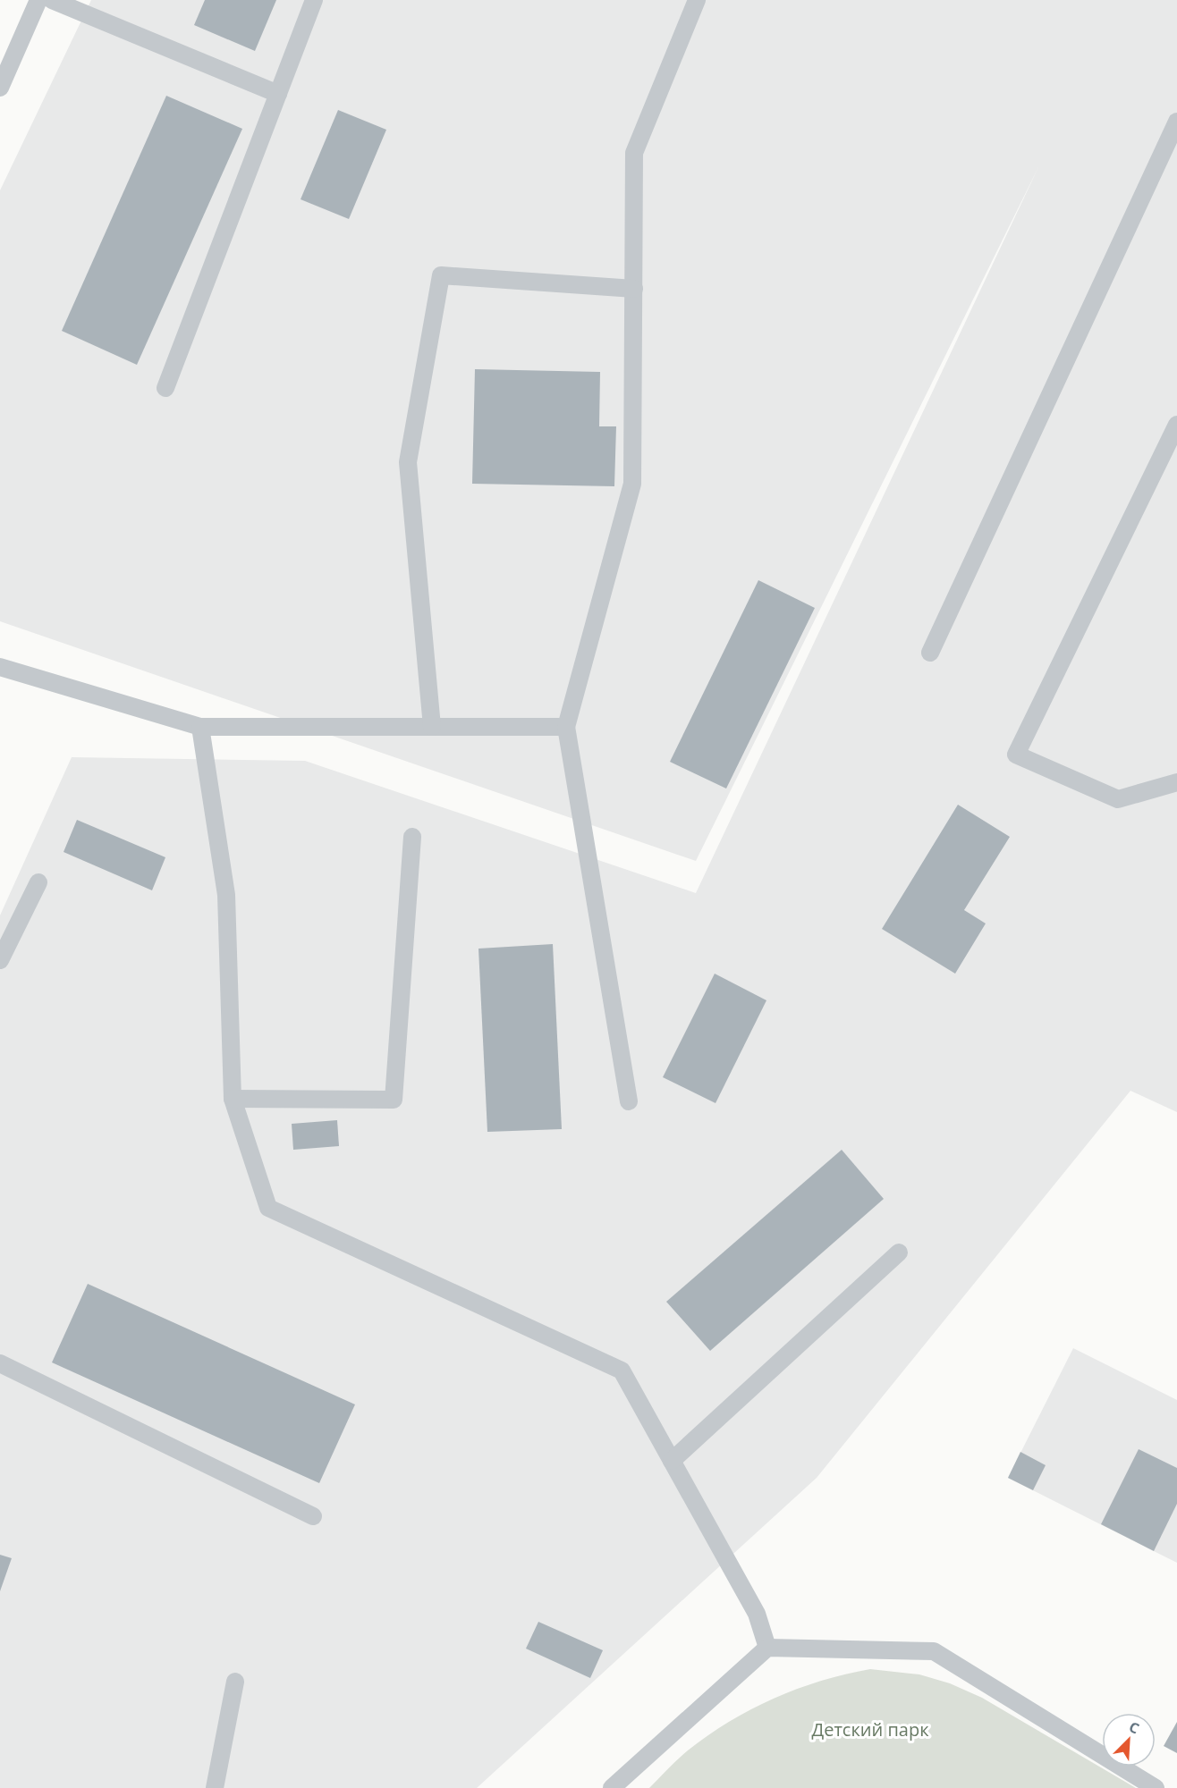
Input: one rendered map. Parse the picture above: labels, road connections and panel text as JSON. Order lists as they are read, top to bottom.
{
  "parks": ["Детский парк"],
  "north": "top right"
}
